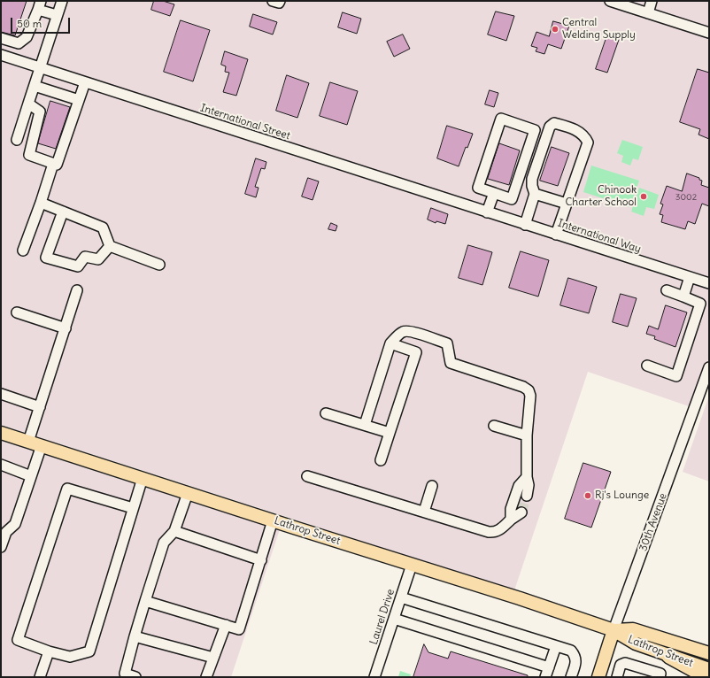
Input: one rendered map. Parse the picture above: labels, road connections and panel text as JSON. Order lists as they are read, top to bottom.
{
  "streets": {
    "main road": ["30th Avenue", "Lathrop Street"],
    "street": ["International Street", "International Way", "Laurel Drive"]
  },
  "crossings": [
    ["International Street", "International Way"],
    ["30th Avenue", "Lathrop Street"],
    ["Lathrop Street", "Laurel Drive"]
  ],
  "places": ["Central Welding Supply", "Chinook Charter School", "Rj's Lounge"],
  "house_numbers": ["3002"],
  "scale_bar": "50 m"
}
